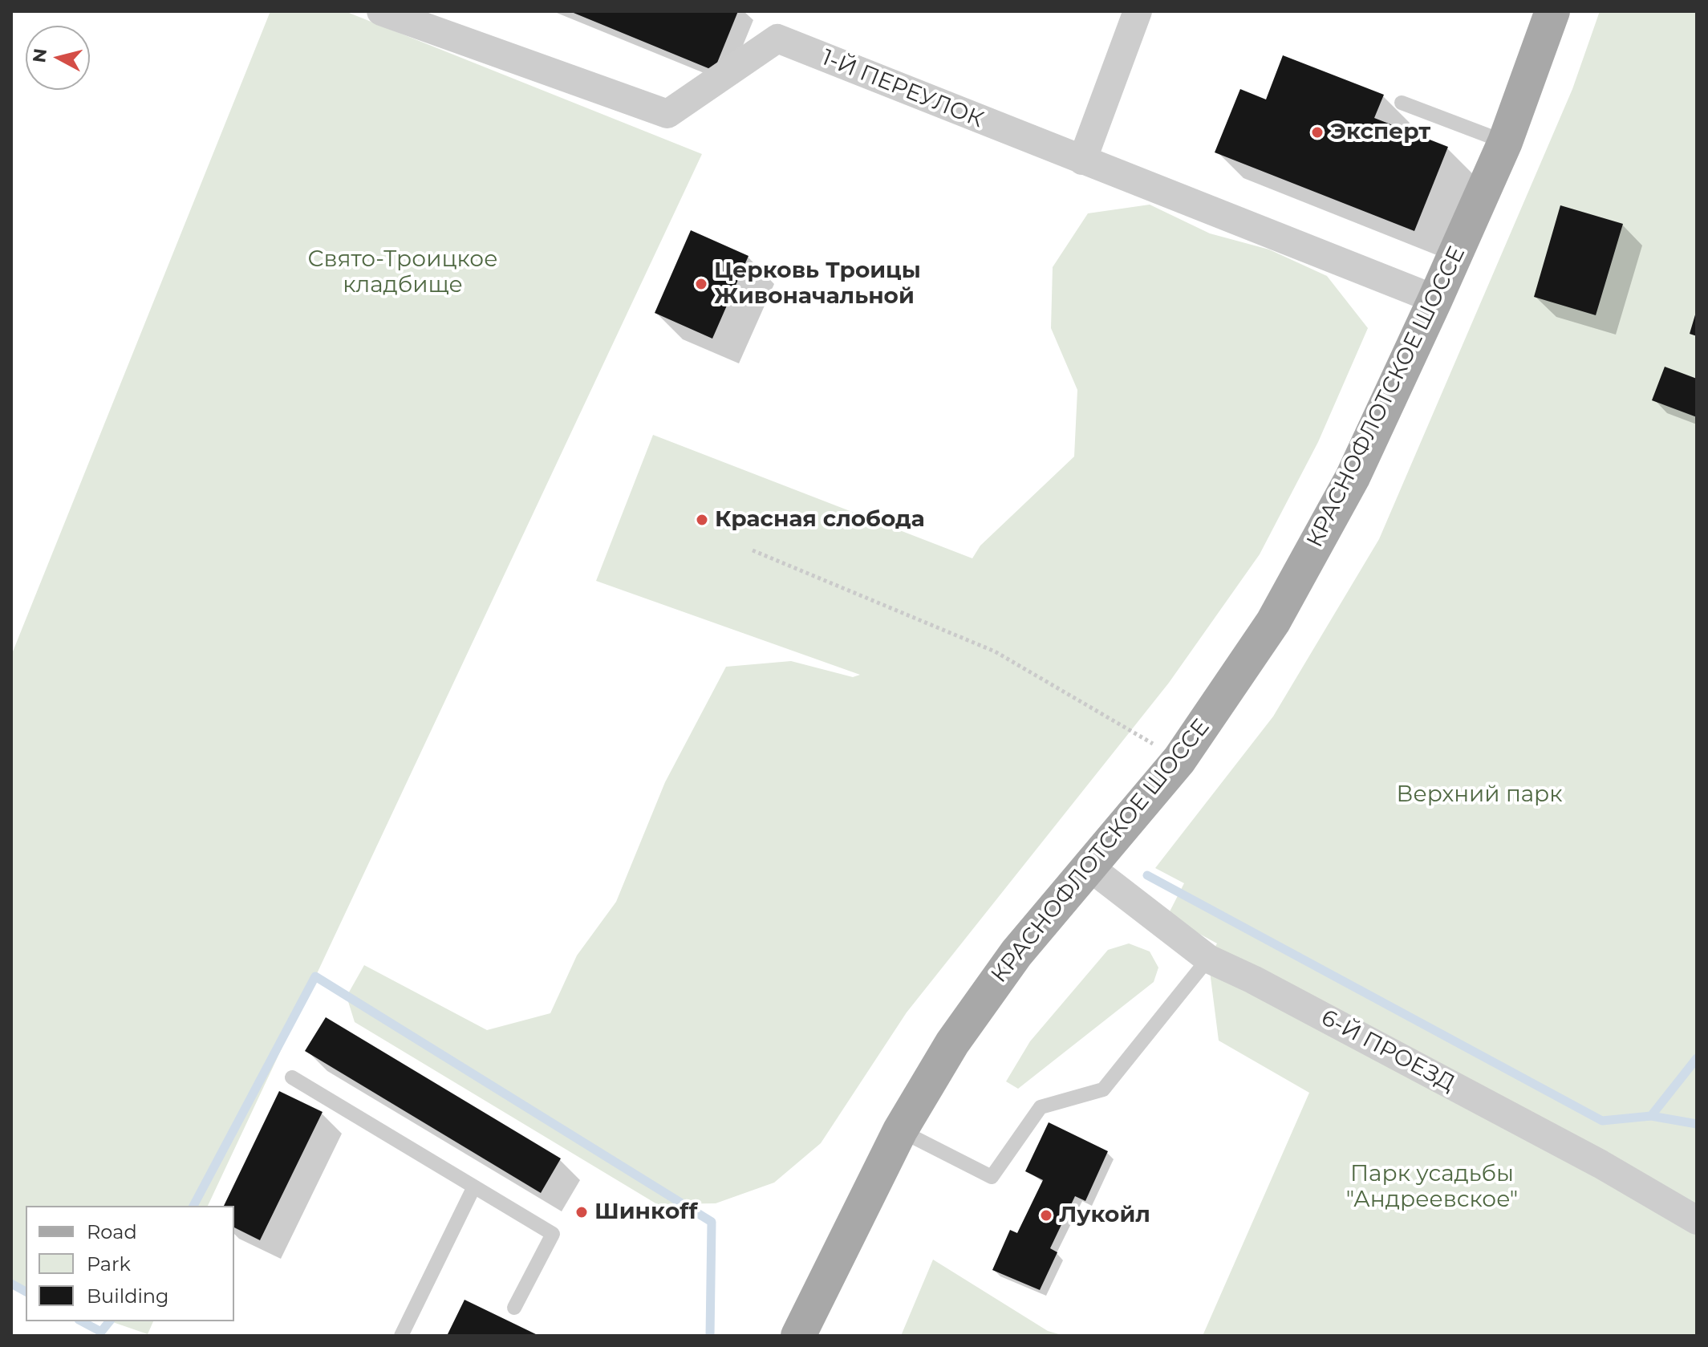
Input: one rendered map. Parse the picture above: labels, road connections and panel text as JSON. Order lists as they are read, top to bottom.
{
  "streets": {
    "main road": ["КРАСНОФЛОТСКОЕ ШОССЕ"],
    "street": ["1-Й ПЕРЕУЛОК", "6-Й ПРОЕЗД"]
  },
  "crossings": [
    ["1-Й ПЕРЕУЛОК", "КРАСНОФЛОТСКОЕ ШОССЕ"],
    ["КРАСНОФЛОТСКОЕ ШОССЕ", "6-Й ПРОЕЗД"]
  ],
  "parks": ["Свято-Троицкое кладбище", "Верхний парк", "Парк усадьбы \"Андреевское\""],
  "places": [
    "Эксперт",
    "Церковь Троицы Живоначальной",
    "Красная слобода",
    "Шинкoff",
    "Лукойл"
  ],
  "legend": ["Road", "Park", "Building"],
  "north": "left"
}
